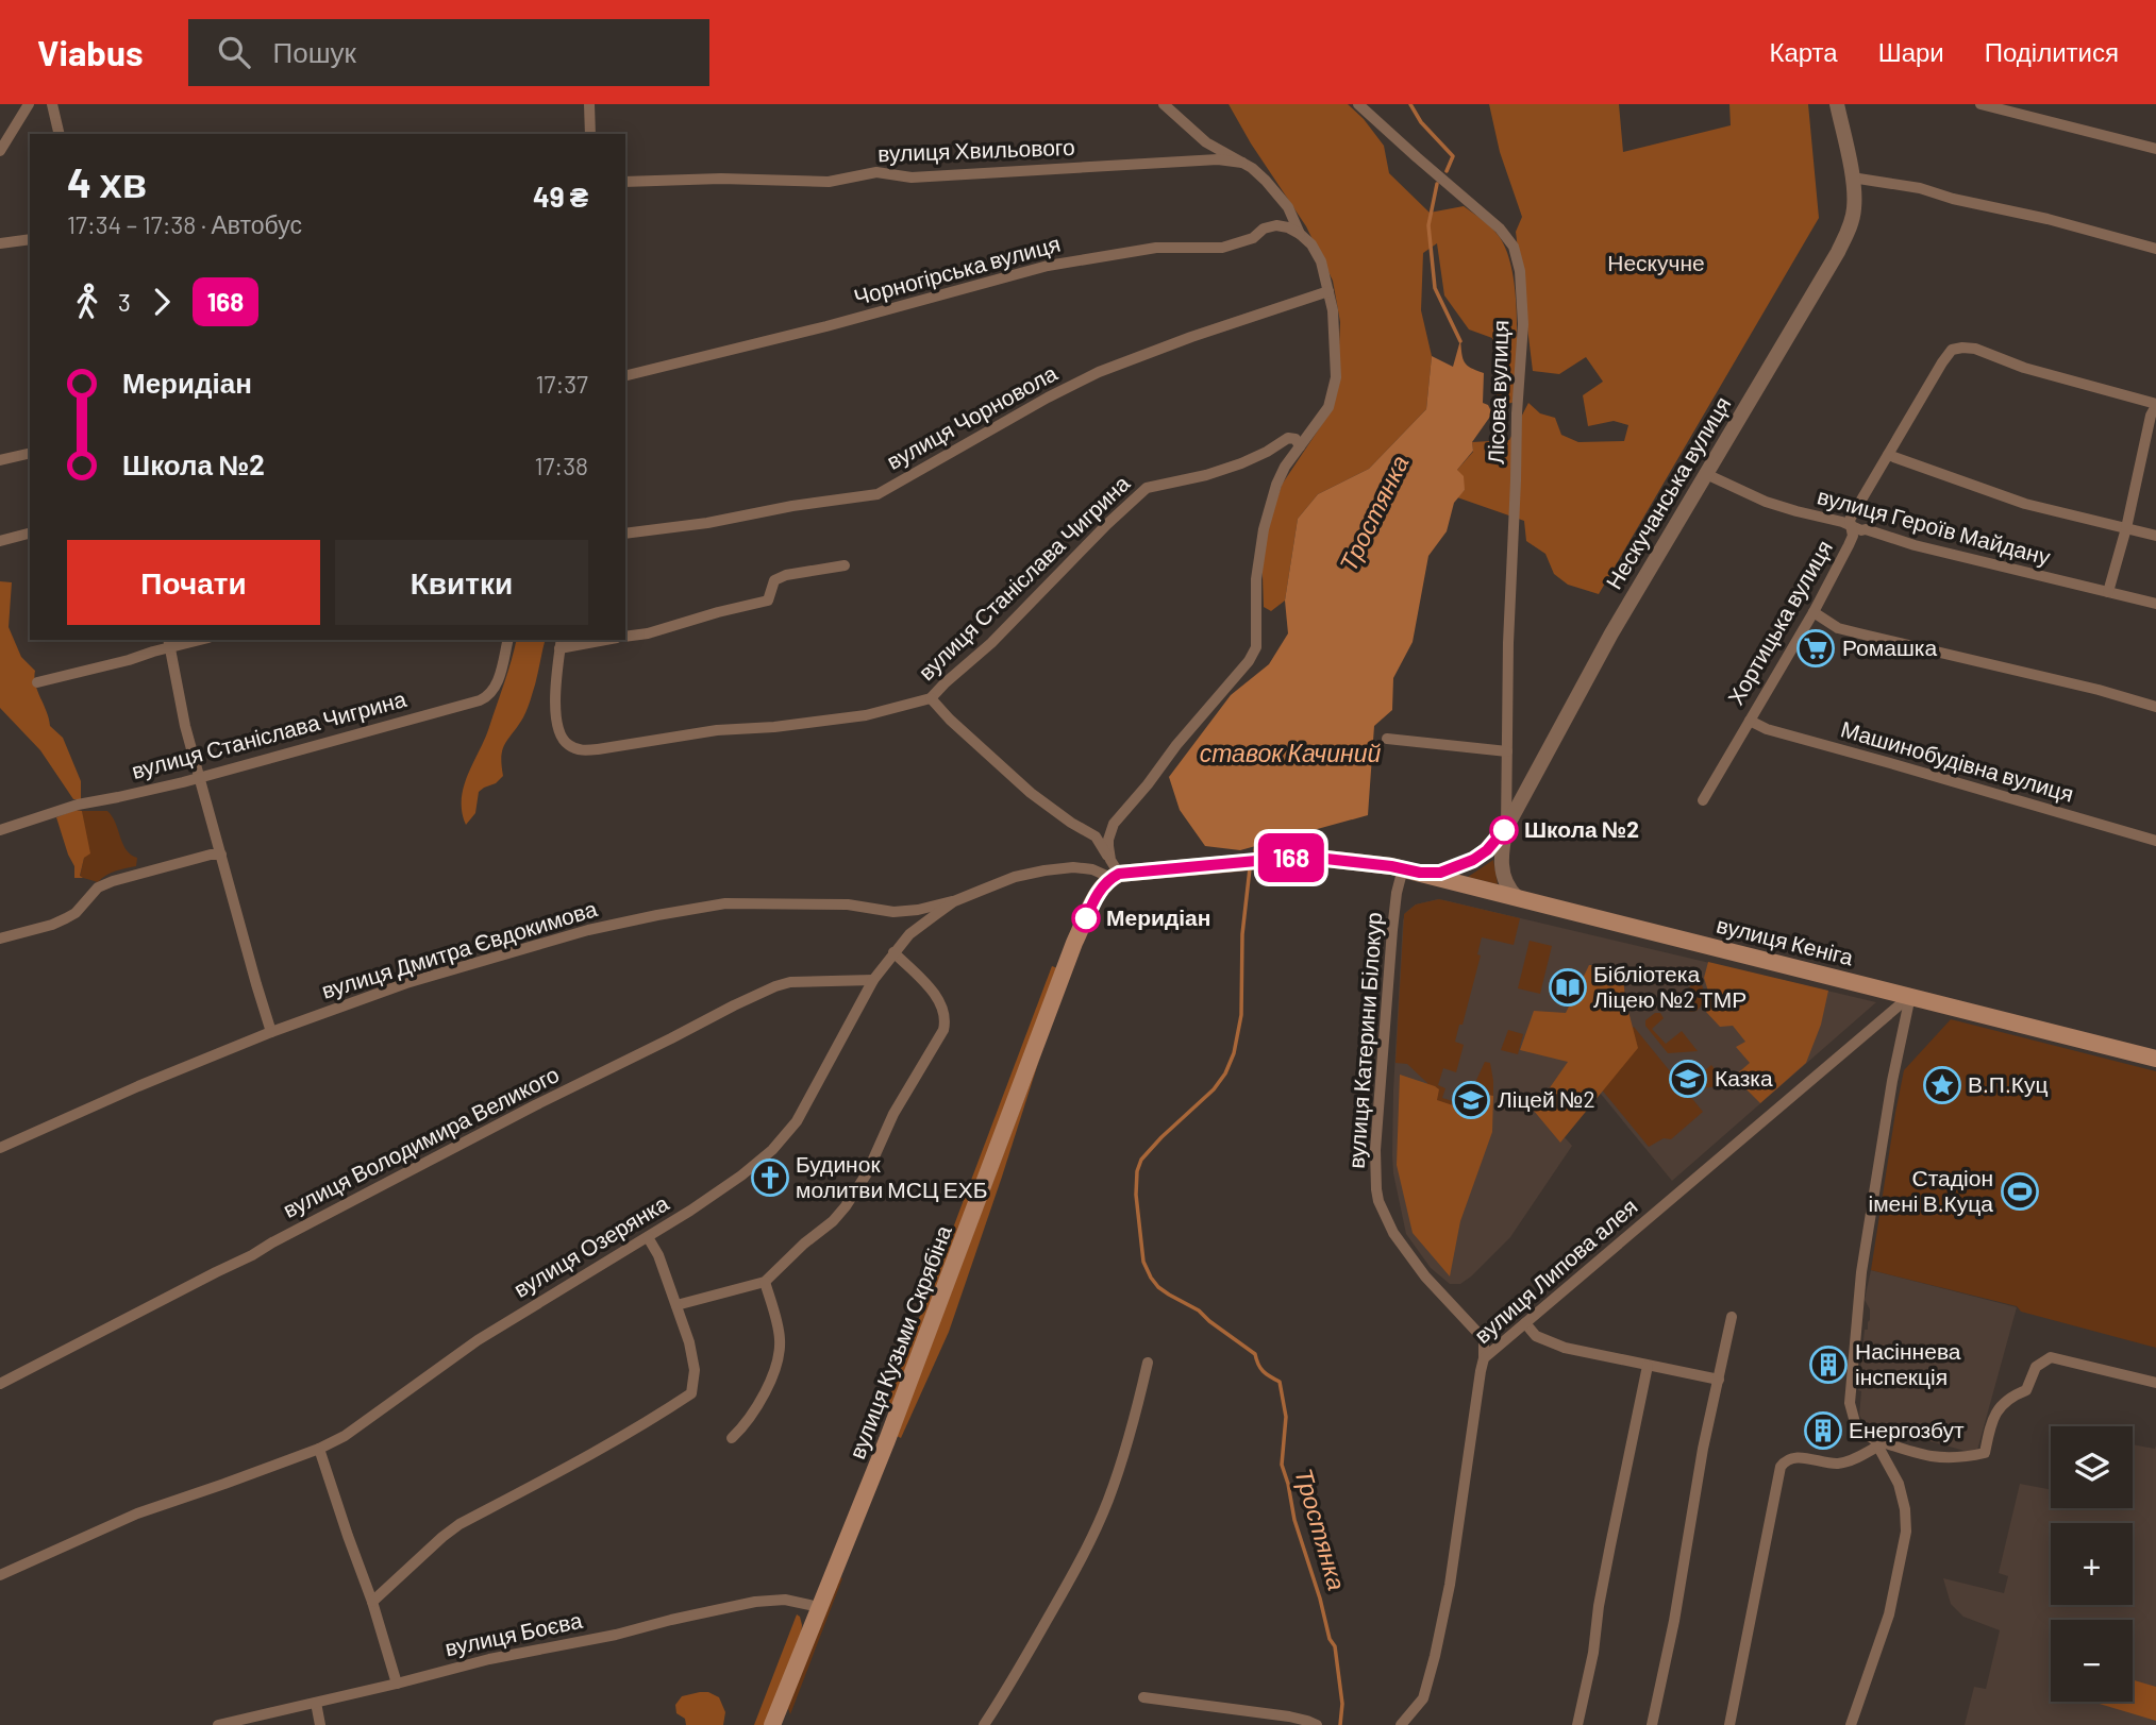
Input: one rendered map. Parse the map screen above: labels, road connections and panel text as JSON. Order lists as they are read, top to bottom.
{
  "streets": {
    "main road": ["вулиця Кеніга", "вулиця Кузьми Скрябіна"],
    "street": [
      "вулиця Хвильового",
      "Чорногірська вулиця",
      "Лісова вулиця",
      "вулиця Чорновола",
      "Нескучанська вулиця",
      "вулиця Героїв Майдану",
      "вулиця Станіслава Чигрина",
      "Хортицька вулиця",
      "Машинобудівна вулиця",
      "вулиця Дмитра Євдокимова",
      "вулиця Катерини Білокур",
      "вулиця Володимира Великого",
      "вулиця Озерянка",
      "вулиця Липова алея",
      "вулиця Боєва"
    ]
  },
  "crossings": [
    ["Лісова вулиця", "Нескучанська вулиця"],
    ["Нескучанська вулиця", "вулиця Героїв Майдану"],
    ["Нескучанська вулиця", "вулиця Кеніга"],
    ["вулиця Героїв Майдану", "Хортицька вулиця"],
    ["Хортицька вулиця", "Машинобудівна вулиця"],
    ["вулиця Кеніга", "вулиця Катерини Білокур"],
    ["вулиця Кеніга", "вулиця Липова алея"],
    ["вулиця Дмитра Євдокимова", "вулиця Озерянка"],
    ["вулиця Катерини Білокур", "вулиця Липова алея"],
    ["вулиця Володимира Великого", "вулиця Озерянка"],
    ["вулиця Озерянка", "вулиця Кузьми Скрябіна"],
    ["вулиця Кузьми Скрябіна", "вулиця Боєва"]
  ],
  "water": ["Тростянка", "ставок Качиний"],
  "parks": ["Нескучне"],
  "places": {
    "supermarket": ["Ромашка"],
    "other": ["Школа №2", "Меридіан"],
    "library": ["Бібліотека Ліцею №2 ТМР"],
    "school or university": ["Казка", "Ліцей №2"],
    "place": ["В.П.Куц"],
    "church": ["Будинок молитви МСЦ ЕХБ"],
    "sports": ["Стадіон імені В.Куца"],
    "building": ["Насіннева інспекція", "Енергозбут"]
  },
  "lines": ["bus line 168"],
  "page": {
    "header": "Viabus",
    "search": "Пошук",
    "nav": ["Карта", "Шари", "Поділитися"],
    "on_map": "168",
    "heading": ["4 хв", "17:34 – 17:38 · Автобус", "49 ₴"],
    "legs": ["3", "168"],
    "list": [
      {
        "name": "Меридіан",
        "value": "17:37"
      },
      {
        "name": "Школа №2",
        "value": "17:38"
      }
    ],
    "buttons": ["Почати", "Квитки"],
    "map_buttons": ["+", "−"]
  }
}
